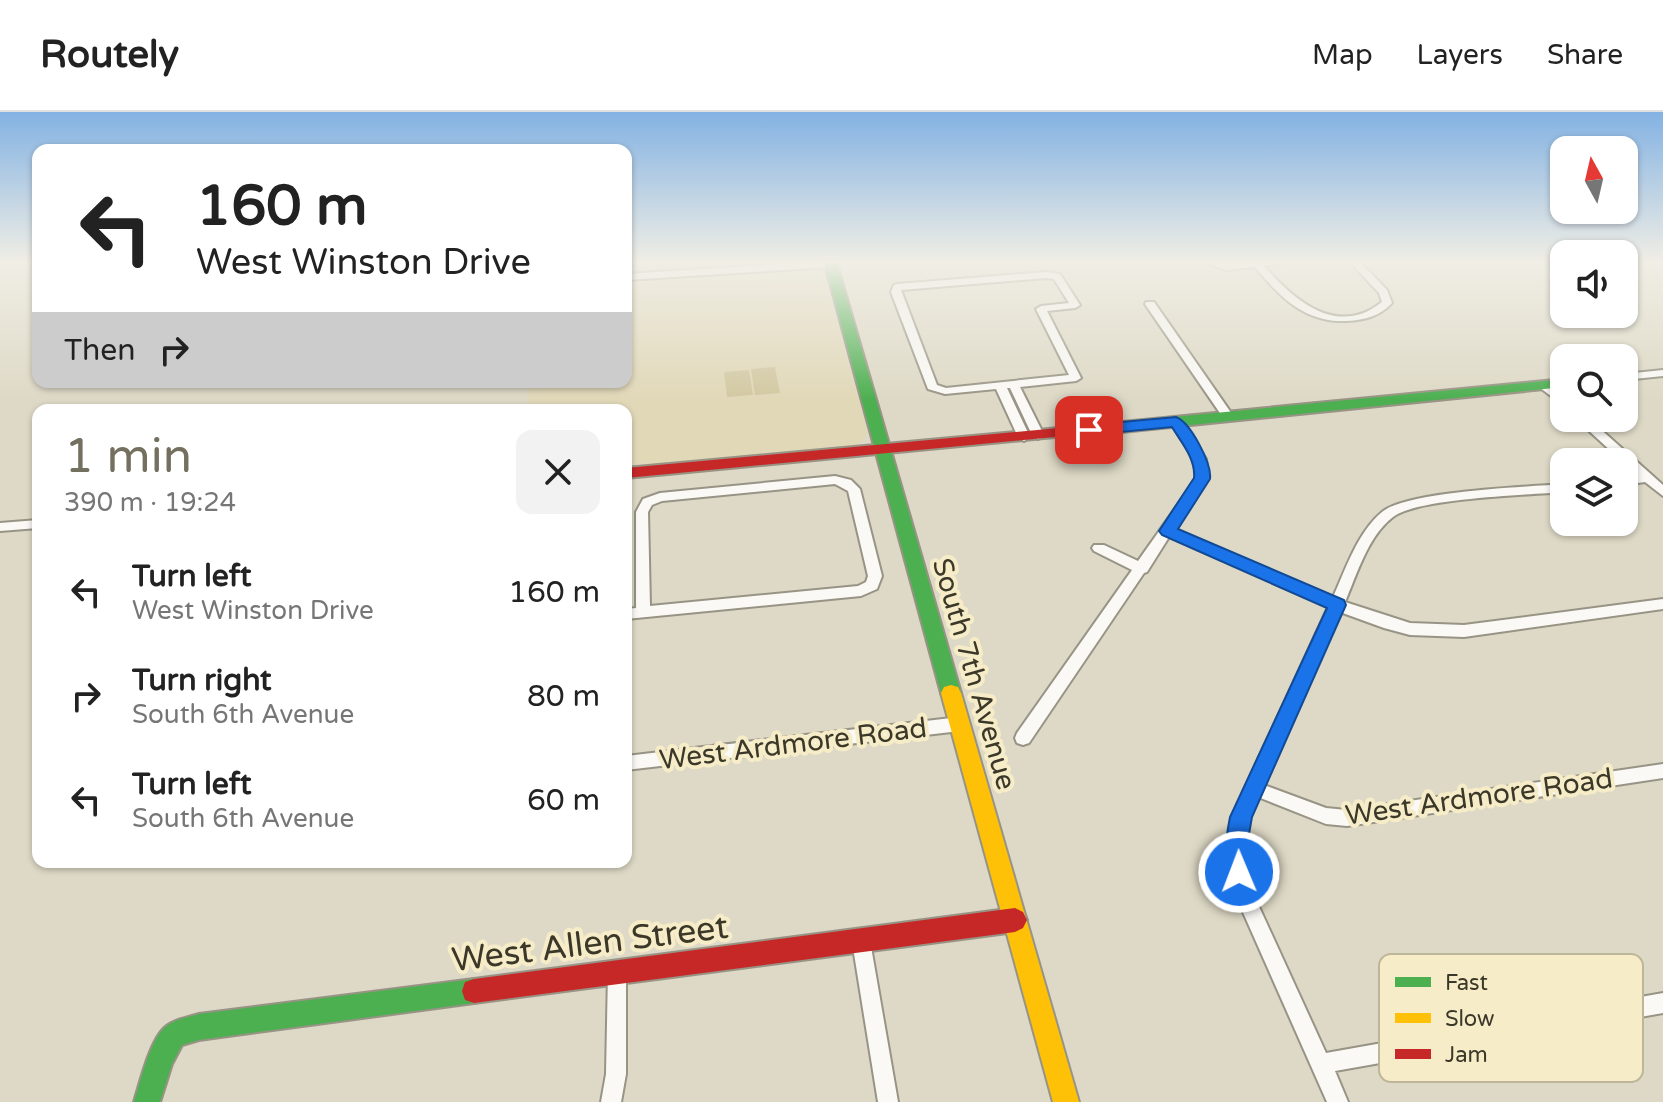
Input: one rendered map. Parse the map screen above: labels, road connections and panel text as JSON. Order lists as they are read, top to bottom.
{
  "streets": {
    "street": ["South 7th Avenue", "West Ardmore Road", "West Allen Street"]
  },
  "crossings": [
    ["South 7th Avenue", "West Ardmore Road"],
    ["South 7th Avenue", "West Allen Street"]
  ],
  "legend": ["Fast", "Slow", "Jam"],
  "north": "top",
  "page": {
    "header": "Routely",
    "nav": ["Map", "Layers", "Share"],
    "turn": ["160 m", "West Winston Drive"],
    "then": "Then",
    "heading": ["1 min", "390 m · 19:24"],
    "list": [
      {
        "name": "Turn left",
        "note": "West Winston Drive",
        "value": "160 m"
      },
      {
        "name": "Turn right",
        "note": "South 6th Avenue",
        "value": "80 m"
      },
      {
        "name": "Turn left",
        "note": "South 6th Avenue",
        "value": "60 m"
      }
    ]
  }
}
